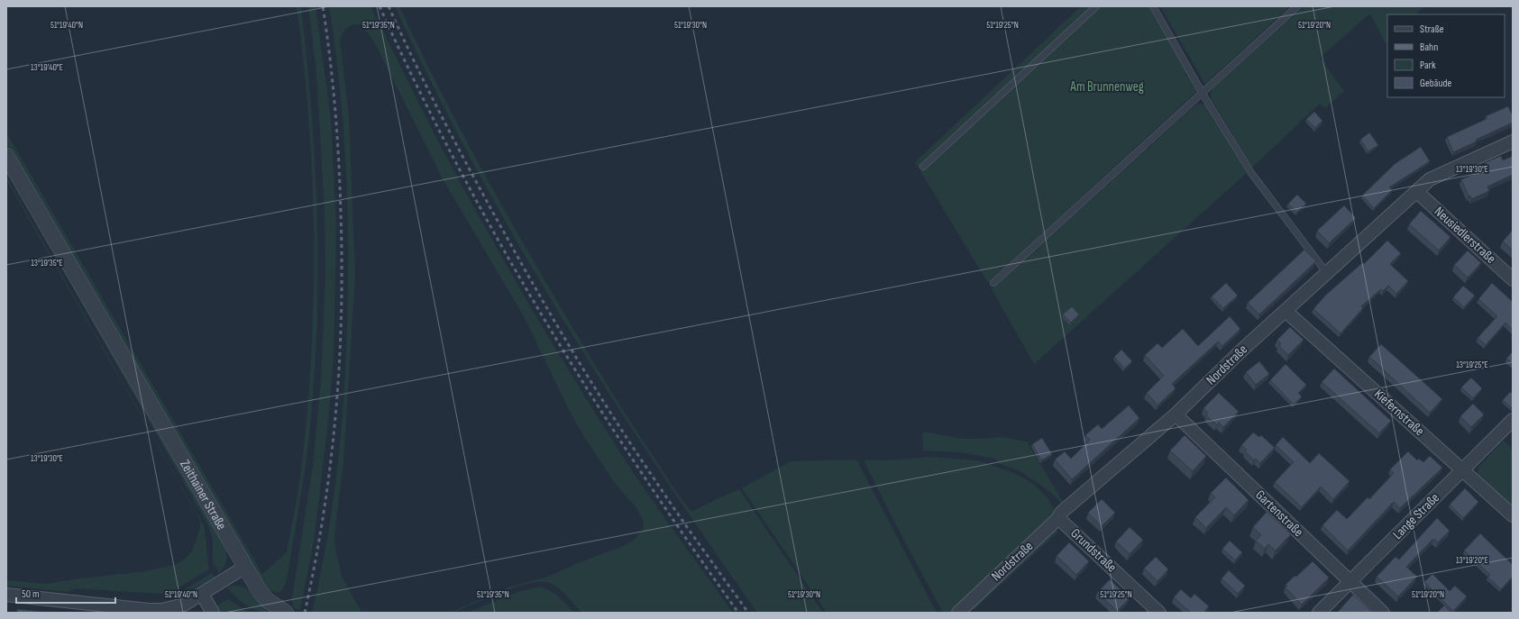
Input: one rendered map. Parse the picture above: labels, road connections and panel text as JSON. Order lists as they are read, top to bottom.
{
  "streets": {
    "street": [
      "Neusiedlerstraße",
      "Nordstraße",
      "Kiefernstraße",
      "Zeithainer Straße",
      "Gartenstraße",
      "Lange Straße",
      "Grundstraße"
    ]
  },
  "crossings": [
    ["Neusiedlerstraße", "Nordstraße"],
    ["Nordstraße", "Kiefernstraße"],
    ["Nordstraße", "Gartenstraße"],
    ["Nordstraße", "Grundstraße"],
    ["Kiefernstraße", "Lange Straße"],
    ["Gartenstraße", "Lange Straße"]
  ],
  "parks": ["Am Brunnenweg"],
  "legend": [
    "Straße",
    "Bahn",
    "Park",
    "Gebäude"
  ],
  "scale_bar": "50 m",
  "coordinates": [
    "51°19'40\"N",
    "51°19'35\"N",
    "51°19'30\"N",
    "51°19'25\"N",
    "51°19'20\"N",
    "13°19'40\"E",
    "13°19'30\"E",
    "13°19'35\"E",
    "13°19'25\"E",
    "13°19'20\"E"
  ]
}
